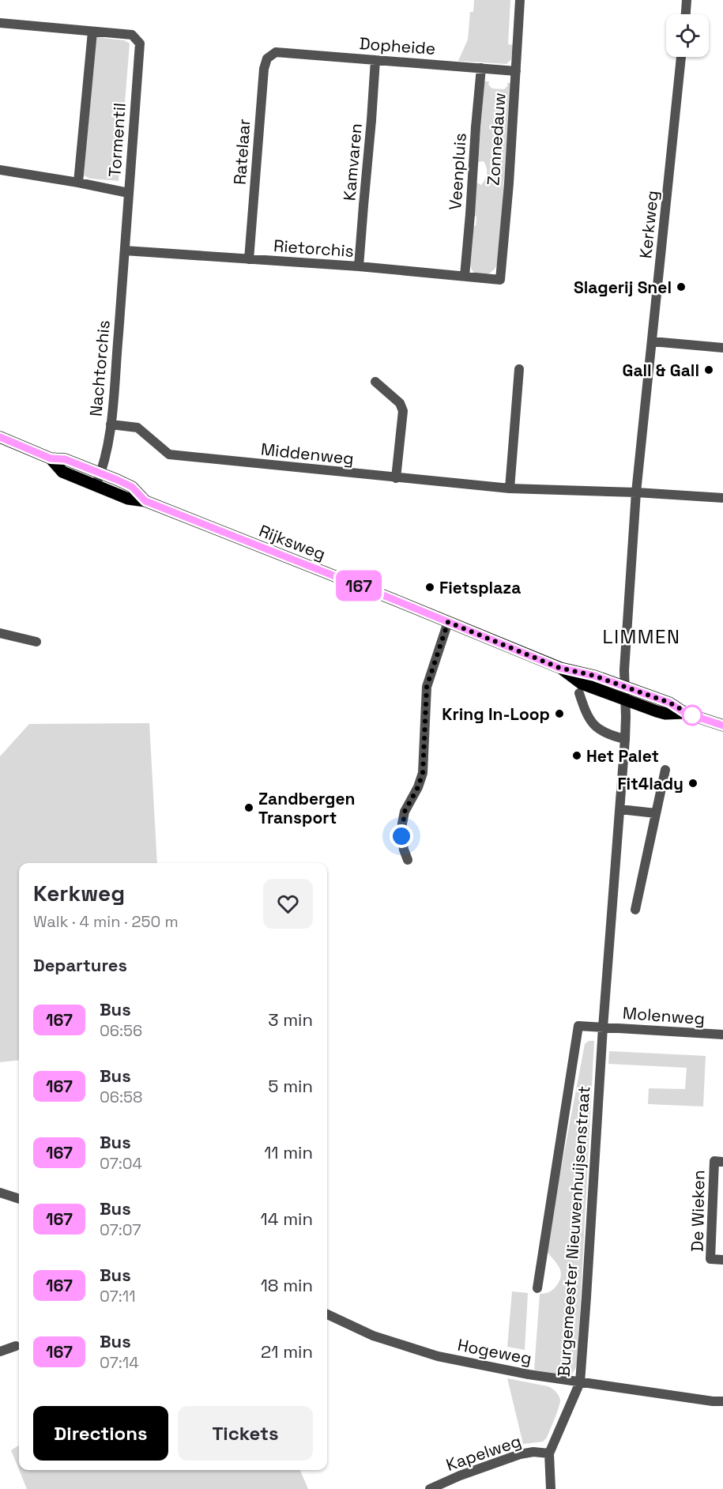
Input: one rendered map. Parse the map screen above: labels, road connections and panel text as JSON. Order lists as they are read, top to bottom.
{
  "streets": {
    "main road": ["Rijksweg"],
    "street": [
      "Dopheide",
      "Zonnedauw",
      "Tormentil",
      "Ratelaar",
      "Kamvaren",
      "Veenpluis",
      "Kerkweg",
      "Rietorchis",
      "Nachtorchis",
      "Middenweg",
      "Molenweg",
      "De Wieken",
      "Burgemeester Nieuwenhuijsenstraat",
      "Hogeweg",
      "Kapelweg"
    ]
  },
  "crossings": [
    ["Dopheide", "Zonnedauw"],
    ["Dopheide", "Ratelaar"],
    ["Dopheide", "Kamvaren"],
    ["Dopheide", "Veenpluis"],
    ["Zonnedauw", "Rietorchis"],
    ["Tormentil", "Rietorchis"],
    ["Tormentil", "Nachtorchis"],
    ["Ratelaar", "Rietorchis"],
    ["Kamvaren", "Rietorchis"],
    ["Veenpluis", "Rietorchis"],
    ["Kerkweg", "Middenweg"],
    ["Kerkweg", "Rijksweg"],
    ["Kerkweg", "Burgemeester Nieuwenhuijsenstraat"],
    ["Rietorchis", "Nachtorchis"],
    ["Nachtorchis", "Middenweg"],
    ["Nachtorchis", "Rijksweg"],
    ["Rijksweg", "Burgemeester Nieuwenhuijsenstraat"],
    ["Molenweg", "Burgemeester Nieuwenhuijsenstraat"],
    ["Burgemeester Nieuwenhuijsenstraat", "Hogeweg"],
    ["Burgemeester Nieuwenhuijsenstraat", "Kapelweg"]
  ],
  "districts": ["LIMMEN"],
  "places": [
    "Slagerij Snel",
    "Gall & Gall",
    "Fietsplaza",
    "Kring In-Loop",
    "Het Palet",
    "Fit4lady",
    "Zandbergen Transport"
  ],
  "lines": ["bus line 167"],
  "page": {
    "on_map": "167",
    "heading": [
      ["Kerkweg", "Walk · 4 min · 250 m"],
      "Departures"
    ],
    "list": [
      {
        "mark": "167",
        "name": "Bus",
        "note": "06:56",
        "value": "3 min"
      },
      {
        "mark": "167",
        "name": "Bus",
        "note": "06:58",
        "value": "5 min"
      },
      {
        "mark": "167",
        "name": "Bus",
        "note": "07:04",
        "value": "11 min"
      },
      {
        "mark": "167",
        "name": "Bus",
        "note": "07:07",
        "value": "14 min"
      },
      {
        "mark": "167",
        "name": "Bus",
        "note": "07:11",
        "value": "18 min"
      },
      {
        "mark": "167",
        "name": "Bus",
        "note": "07:14",
        "value": "21 min"
      }
    ],
    "buttons": ["Directions", "Tickets"]
  }
}
